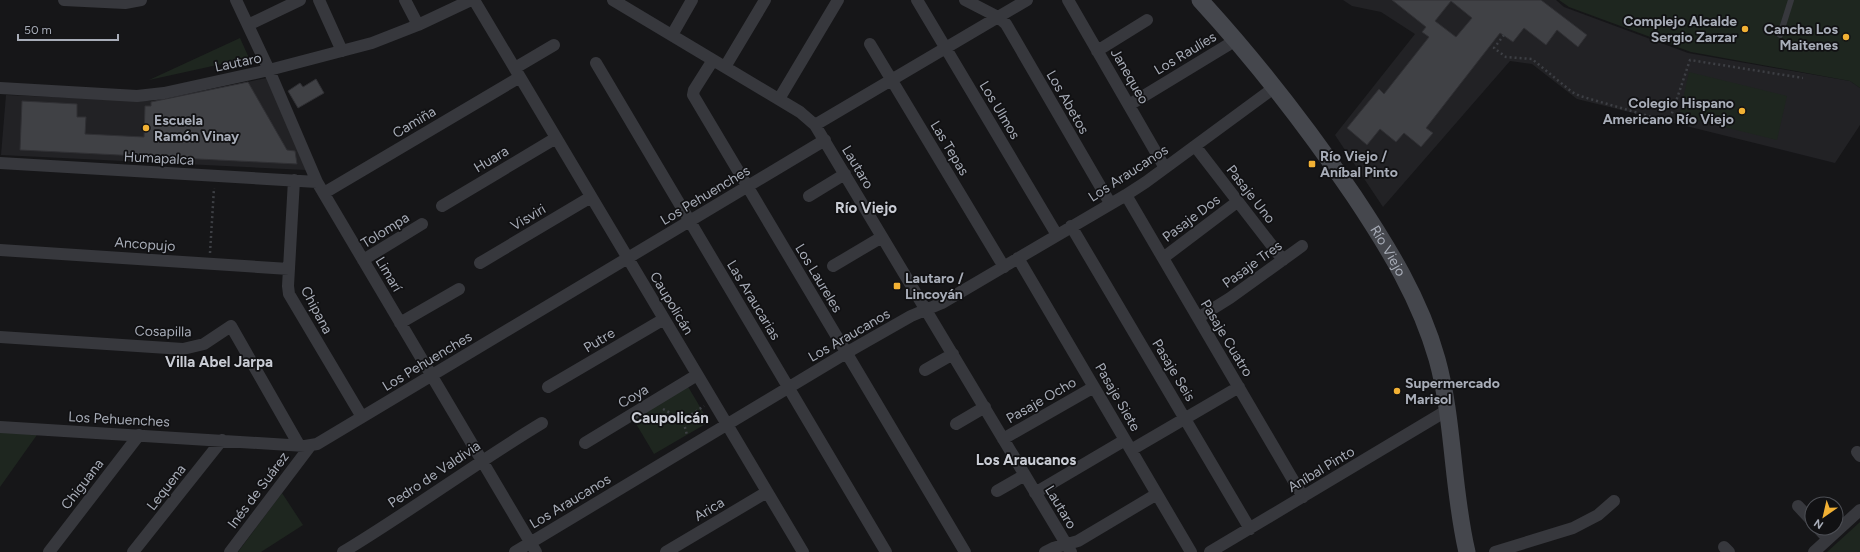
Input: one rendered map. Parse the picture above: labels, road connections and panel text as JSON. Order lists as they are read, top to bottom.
{
  "streets": {
    "main road": ["Río Viejo"],
    "street": [
      "Los Raulíes",
      "Lautaro",
      "Janequeo",
      "Los Abetos",
      "Los Ulmos",
      "Camiña",
      "Las Tepas",
      "Humapalca",
      "Huara",
      "Los Araucanos",
      "Pasaje Uno",
      "Los Pehuenches",
      "Visviri",
      "Pasaje Dos",
      "Tolompa",
      "Ancopujo",
      "Pasaje Tres",
      "Limarí",
      "Los Laureles",
      "Las Araucarias",
      "Caupolicán",
      "Chipana",
      "Cosapilla",
      "Pasaje Cuatro",
      "Putre",
      "Pasaje Seis",
      "Coya",
      "Pasaje Siete",
      "Pasaje Ocho",
      "Aníbal Pinto",
      "Pedro de Valdivia",
      "Chiguana",
      "Lequena",
      "Inés de Suárez",
      "Arica"
    ]
  },
  "crossings": [
    ["Los Raulíes", "Janequeo"],
    ["Los Raulíes", "Río Viejo"],
    ["Lautaro", "Los Araucanos"],
    ["Lautaro", "Los Pehuenches"],
    ["Lautaro", "Limarí"],
    ["Lautaro", "Los Laureles"],
    ["Lautaro", "Pasaje Ocho"],
    ["Janequeo", "Los Araucanos"],
    ["Los Abetos", "Los Araucanos"],
    ["Los Ulmos", "Los Araucanos"],
    ["Camiña", "Limarí"],
    ["Camiña", "Caupolicán"],
    ["Las Tepas", "Los Araucanos"],
    ["Humapalca", "Limarí"],
    ["Humapalca", "Chipana"],
    ["Huara", "Caupolicán"],
    ["Los Araucanos", "Pasaje Uno"],
    ["Los Araucanos", "Río Viejo"],
    ["Los Araucanos", "Limarí"],
    ["Los Araucanos", "Los Laureles"],
    ["Los Araucanos", "Las Araucarias"],
    ["Los Araucanos", "Caupolicán"],
    ["Los Araucanos", "Pasaje Cuatro"],
    ["Los Araucanos", "Pasaje Seis"],
    ["Los Araucanos", "Pasaje Siete"],
    ["Pasaje Uno", "Pasaje Dos"],
    ["Pasaje Uno", "Pasaje Tres"],
    ["Los Pehuenches", "Limarí"],
    ["Los Pehuenches", "Los Laureles"],
    ["Los Pehuenches", "Las Araucarias"],
    ["Los Pehuenches", "Caupolicán"],
    ["Los Pehuenches", "Chipana"],
    ["Los Pehuenches", "Cosapilla"],
    ["Los Pehuenches", "Chiguana"],
    ["Los Pehuenches", "Lequena"],
    ["Los Pehuenches", "Inés de Suárez"],
    ["Visviri", "Caupolicán"],
    ["Pasaje Dos", "Pasaje Cuatro"],
    ["Tolompa", "Limarí"],
    ["Ancopujo", "Chipana"],
    ["Río Viejo", "Aníbal Pinto"],
    ["Pasaje Tres", "Pasaje Cuatro"],
    ["Limarí", "Pedro de Valdivia"],
    ["Caupolicán", "Putre"],
    ["Caupolicán", "Coya"],
    ["Caupolicán", "Arica"],
    ["Cosapilla", "Inés de Suárez"],
    ["Pasaje Cuatro", "Aníbal Pinto"],
    ["Pasaje Seis", "Aníbal Pinto"],
    ["Pasaje Siete", "Pasaje Ocho"]
  ],
  "districts": [
    "Río Viejo",
    "Villa Abel Jarpa",
    "Caupolicán",
    "Los Araucanos"
  ],
  "places": {
    "other": [
      "Complejo Alcalde Sergio Zarzar",
      "Cancha Los Maitenes",
      "Colegio Hispano Americano Río Viejo",
      "Escuela Ramón Vinay",
      "Supermercado Marisol"
    ],
    "transit": ["Río Viejo / Aníbal Pinto", "Lautaro / Lincoyán"]
  },
  "scale_bar": "50 m",
  "north": "bottom left"
}
